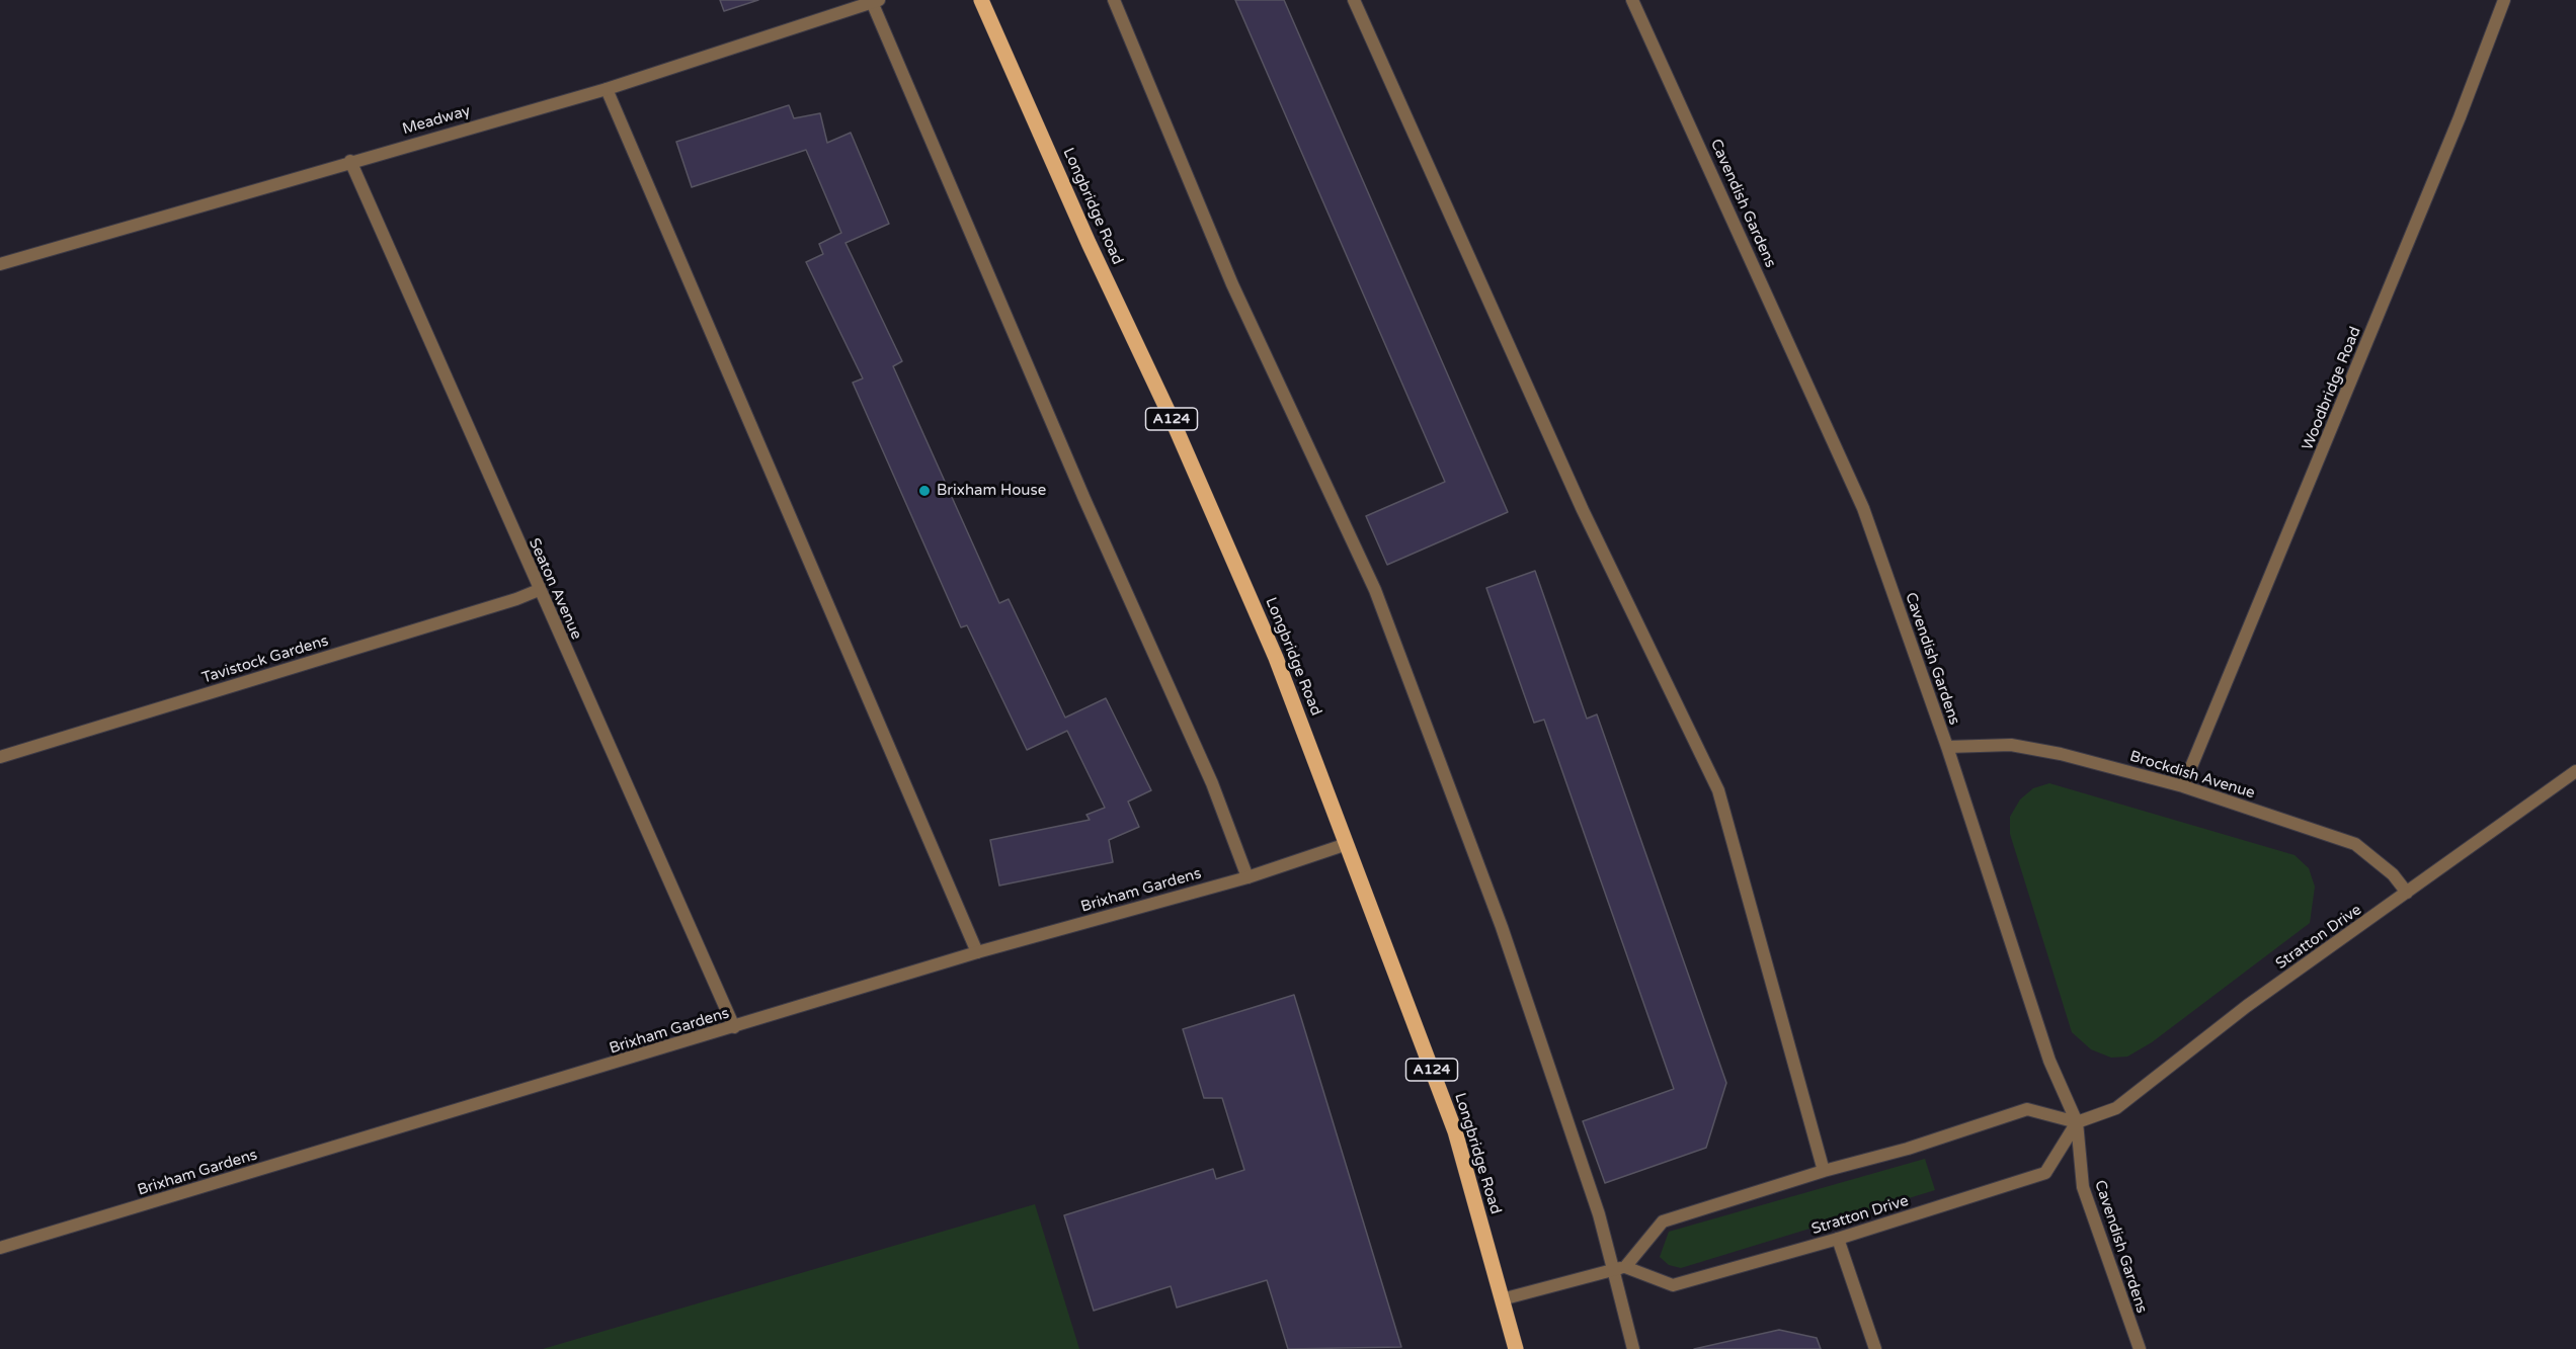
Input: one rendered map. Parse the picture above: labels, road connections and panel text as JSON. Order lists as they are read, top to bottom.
{
  "streets": {
    "main road": ["Longbridge Road", "A124"],
    "street": [
      "Meadway",
      "Cavendish Gardens",
      "Woodbridge Road",
      "Seaton Avenue",
      "Tavistock Gardens",
      "Brockdish Avenue",
      "Brixham Gardens",
      "Stratton Drive"
    ]
  },
  "crossings": [
    ["Meadway", "Seaton Avenue"],
    ["Cavendish Gardens", "Brockdish Avenue"],
    ["Cavendish Gardens", "Stratton Drive"],
    ["Longbridge Road", "Brixham Gardens"],
    ["Woodbridge Road", "Brockdish Avenue"],
    ["Seaton Avenue", "Tavistock Gardens"],
    ["Seaton Avenue", "Brixham Gardens"],
    ["Brockdish Avenue", "Stratton Drive"]
  ],
  "places": ["Brixham House"]
}
